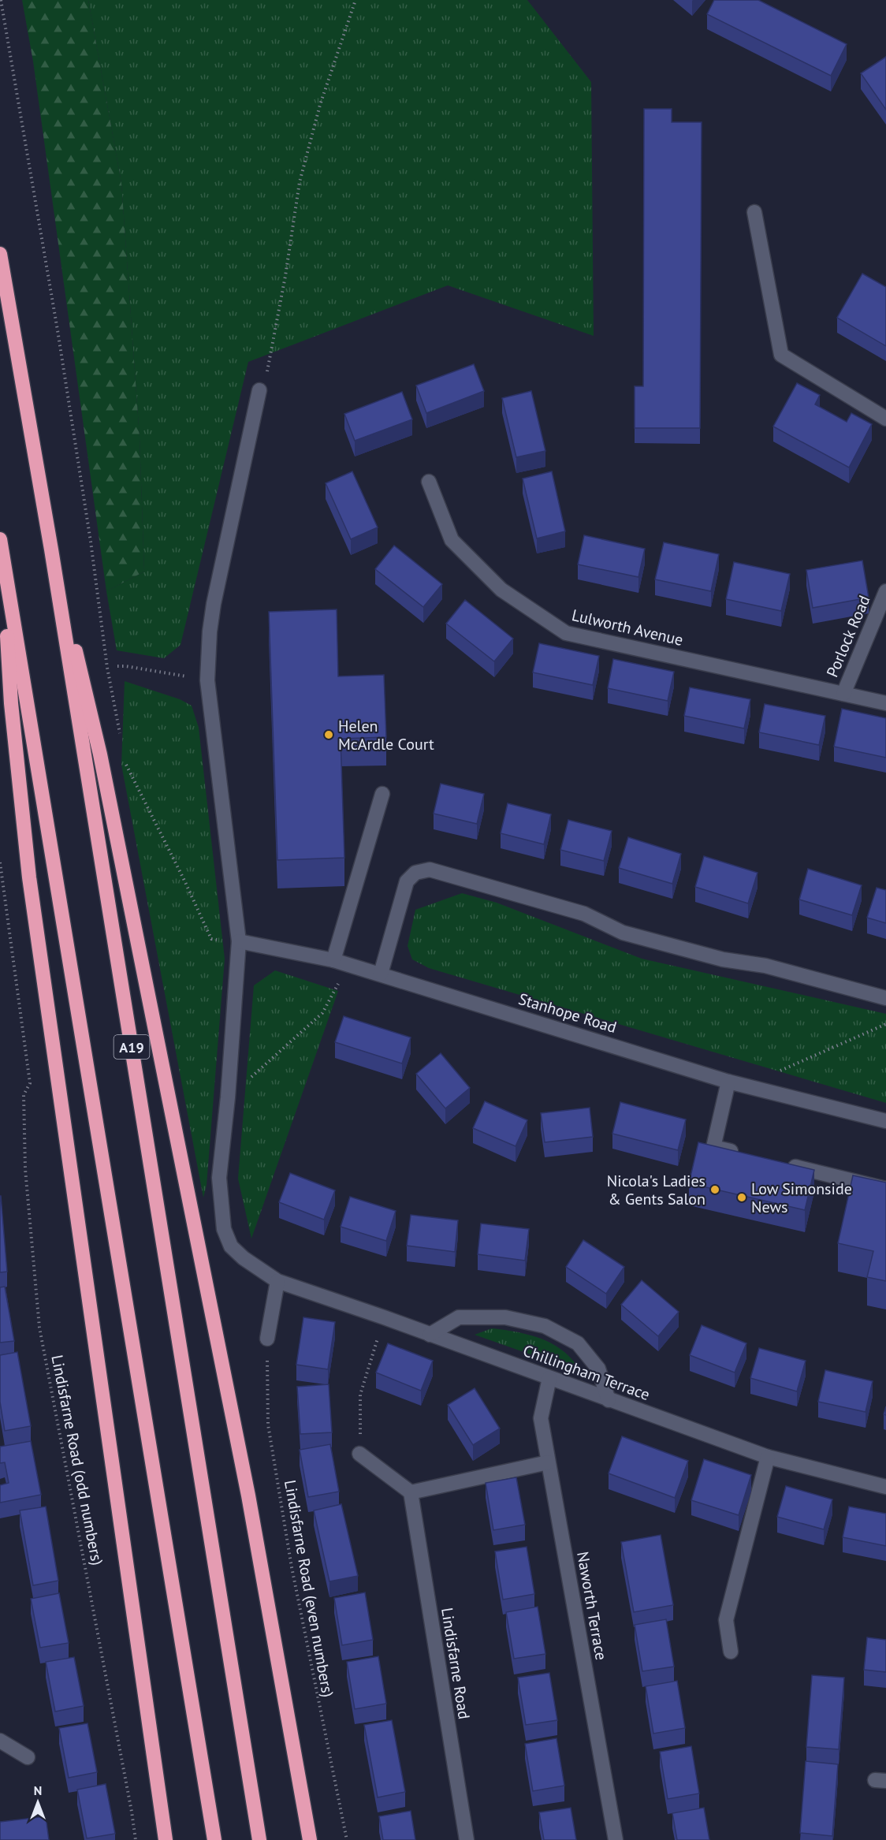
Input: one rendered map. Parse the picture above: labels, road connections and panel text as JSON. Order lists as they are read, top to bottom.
{
  "streets": {
    "highway": ["A19"],
    "street": [
      "Lulworth Avenue",
      "Porlock Road",
      "Stanhope Road",
      "Chillingham Terrace",
      "Naworth Terrace",
      "Lindisfarne Road"
    ],
    "path": ["Lindisfarne Road (odd numbers)", "Lindisfarne Road (even numbers)"]
  },
  "crossings": [
    ["Lulworth Avenue", "Porlock Road"],
    ["Stanhope Road", "Chillingham Terrace"],
    ["Chillingham Terrace", "Naworth Terrace"]
  ],
  "places": ["Helen McArdle Court", "Nicola's Ladies & Gents Salon", "Low Simonside News"],
  "north": "top"
}
